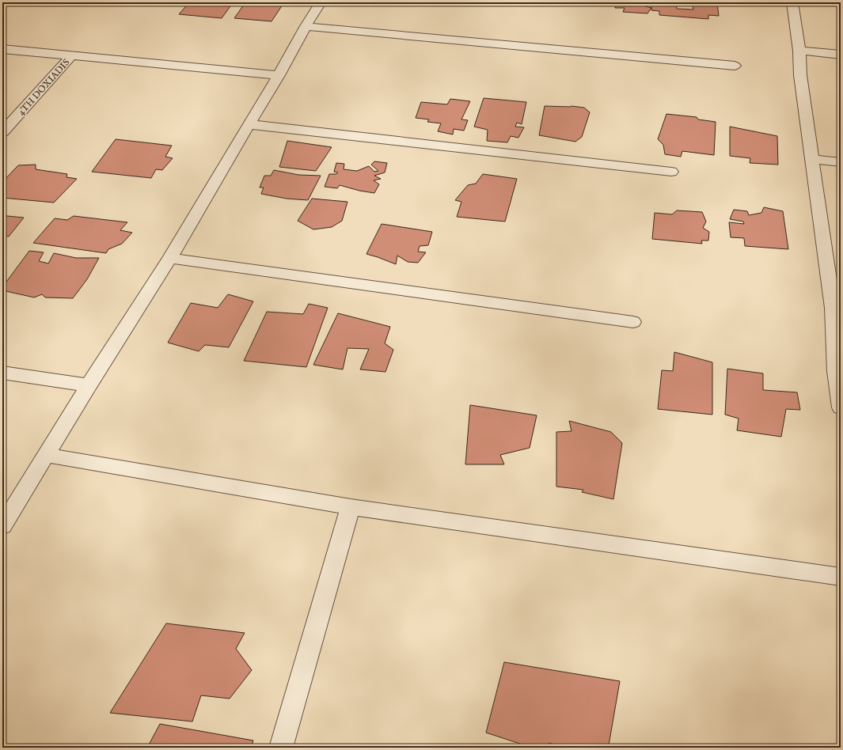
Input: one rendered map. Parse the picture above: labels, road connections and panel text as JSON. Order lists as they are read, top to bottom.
{
  "streets": {
    "street": ["4TH DOXIADIS"]
  }
}
